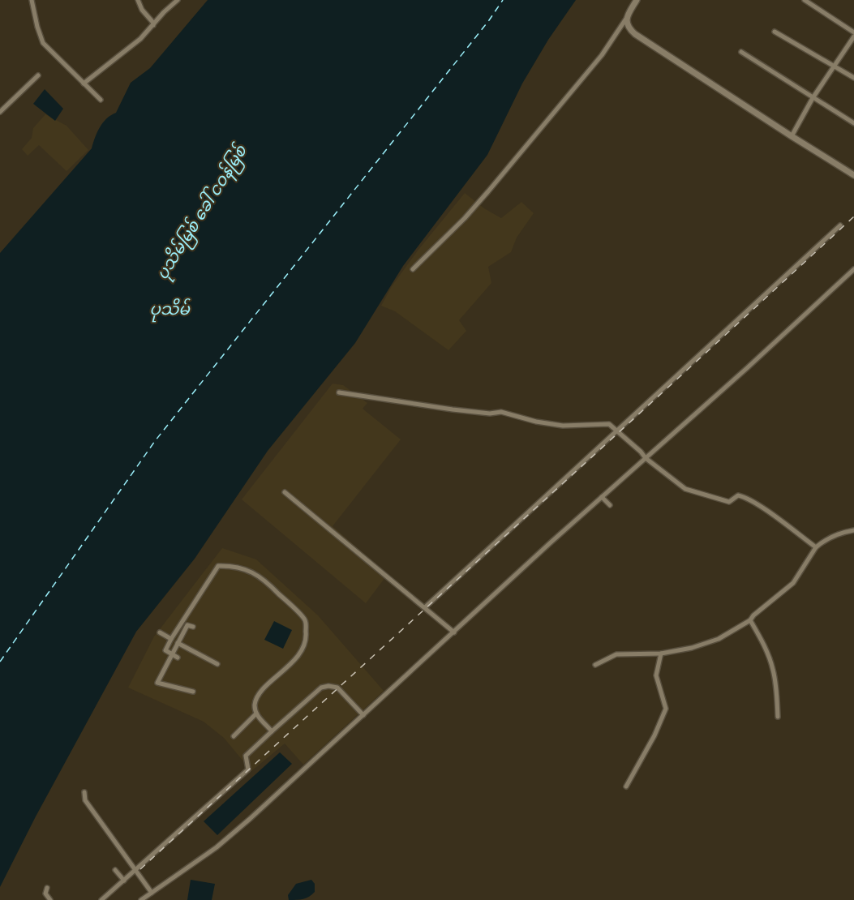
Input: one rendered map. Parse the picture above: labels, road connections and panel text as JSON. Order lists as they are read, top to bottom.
{
  "water": ["ပုသိမ်မြစ် ခေါ် ငဝန်မြစ်", "ပုသိမ်"]
}
